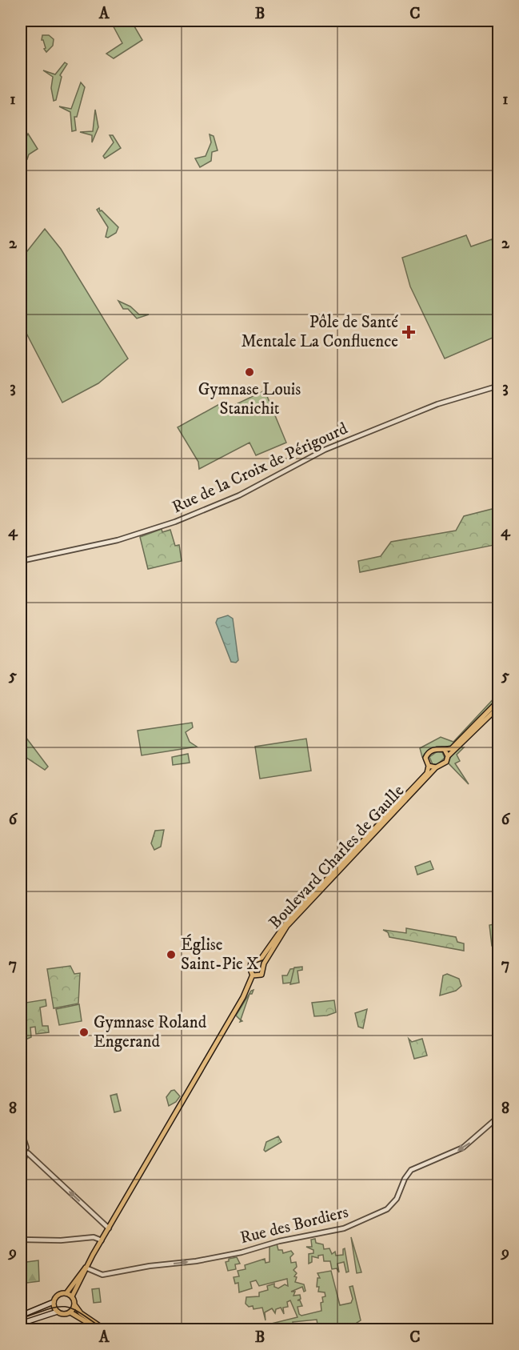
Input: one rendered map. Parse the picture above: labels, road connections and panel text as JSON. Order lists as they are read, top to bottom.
{
  "streets": {
    "main road": ["Boulevard Charles de Gaulle"],
    "street": ["Rue de la Croix de Périgourd", "Rue des Bordiers"]
  },
  "places": {
    "health": ["Pôle de Santé Mentale La Confluence"],
    "other": ["Gymnase Louis Stanichit", "Église Saint-Pie X", "Gymnase Roland Engerand"]
  },
  "grid": {
    "columns": ["A", "B", "C"],
    "rows": [
      "1",
      "2",
      "3",
      "4",
      "5",
      "6",
      "7",
      "8",
      "9"
    ]
  }
}
